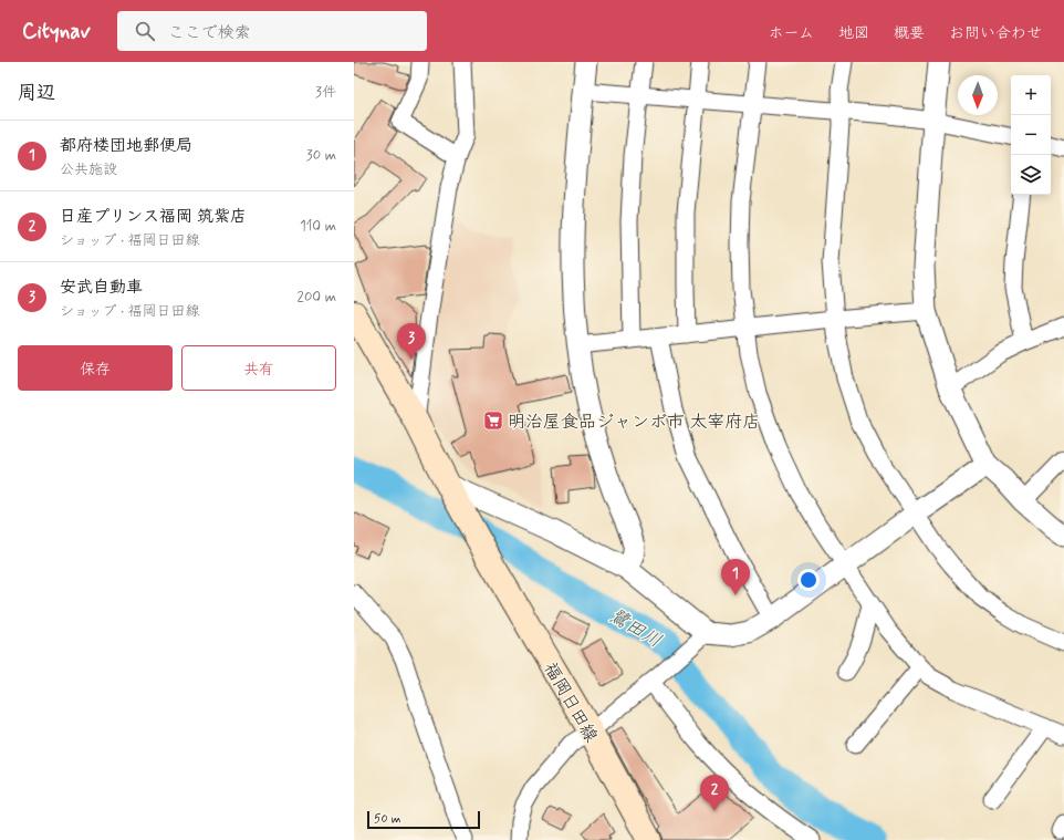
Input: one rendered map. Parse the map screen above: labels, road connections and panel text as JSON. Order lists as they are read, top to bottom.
{
  "streets": {
    "main road": ["福岡日田線"]
  },
  "water": ["鷺田川"],
  "places": {
    "supermarket": ["明治屋食品ジャンボ市 太宰府店"]
  },
  "scale_bar": "50 m",
  "north": "bottom",
  "page": {
    "header": "Citynav",
    "search": "ここで検索",
    "nav": [
      "ホーム",
      "地図",
      "概要",
      "お問い合わせ"
    ],
    "heading": ["周辺", "3件"],
    "map_buttons": ["+", "−"],
    "list": [
      {
        "mark": "1",
        "name": "都府楼団地郵便局",
        "note": "公共施設",
        "value": "30 m"
      },
      {
        "mark": "2",
        "name": "日産プリンス福岡 筑紫店",
        "note": "ショップ · 福岡日田線",
        "value": "110 m"
      },
      {
        "mark": "3",
        "name": "安武自動車",
        "note": "ショップ · 福岡日田線",
        "value": "200 m"
      }
    ],
    "pins": ["3", "1", "2"],
    "buttons": ["保存", "共有"],
    "scale": "50 m"
  }
}
